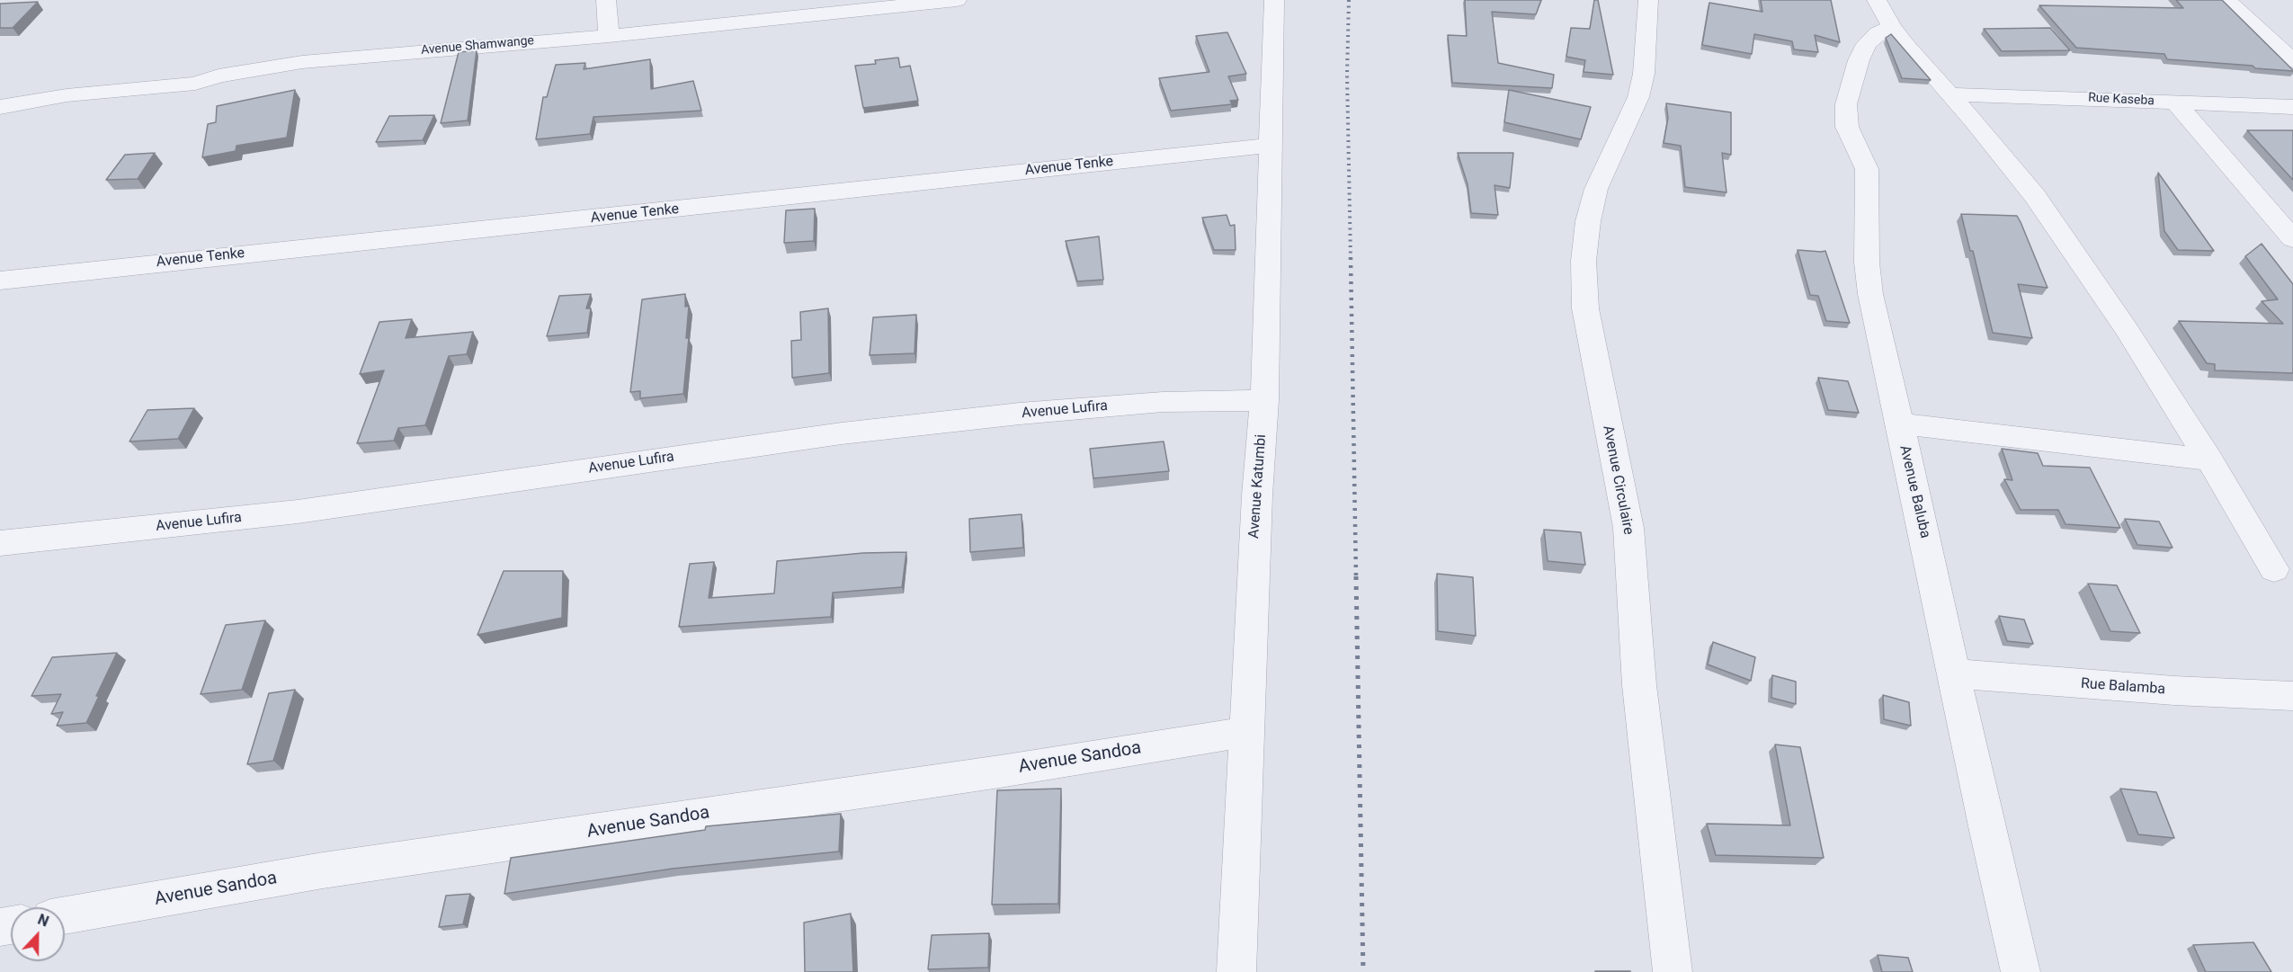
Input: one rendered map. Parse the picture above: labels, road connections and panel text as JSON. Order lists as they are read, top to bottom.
{
  "streets": {
    "street": [
      "Avenue Shamwange",
      "Rue Kaseba",
      "Avenue Tenke",
      "Avenue Lufira",
      "Avenue Circulaire",
      "Avenue Katumbi",
      "Avenue Baluba",
      "Rue Balamba",
      "Avenue Sandoa"
    ]
  },
  "crossings": [
    ["Avenue Tenke", "Avenue Katumbi"],
    ["Avenue Lufira", "Avenue Katumbi"],
    ["Avenue Katumbi", "Avenue Sandoa"],
    ["Avenue Baluba", "Rue Balamba"]
  ],
  "north": "top"
}
